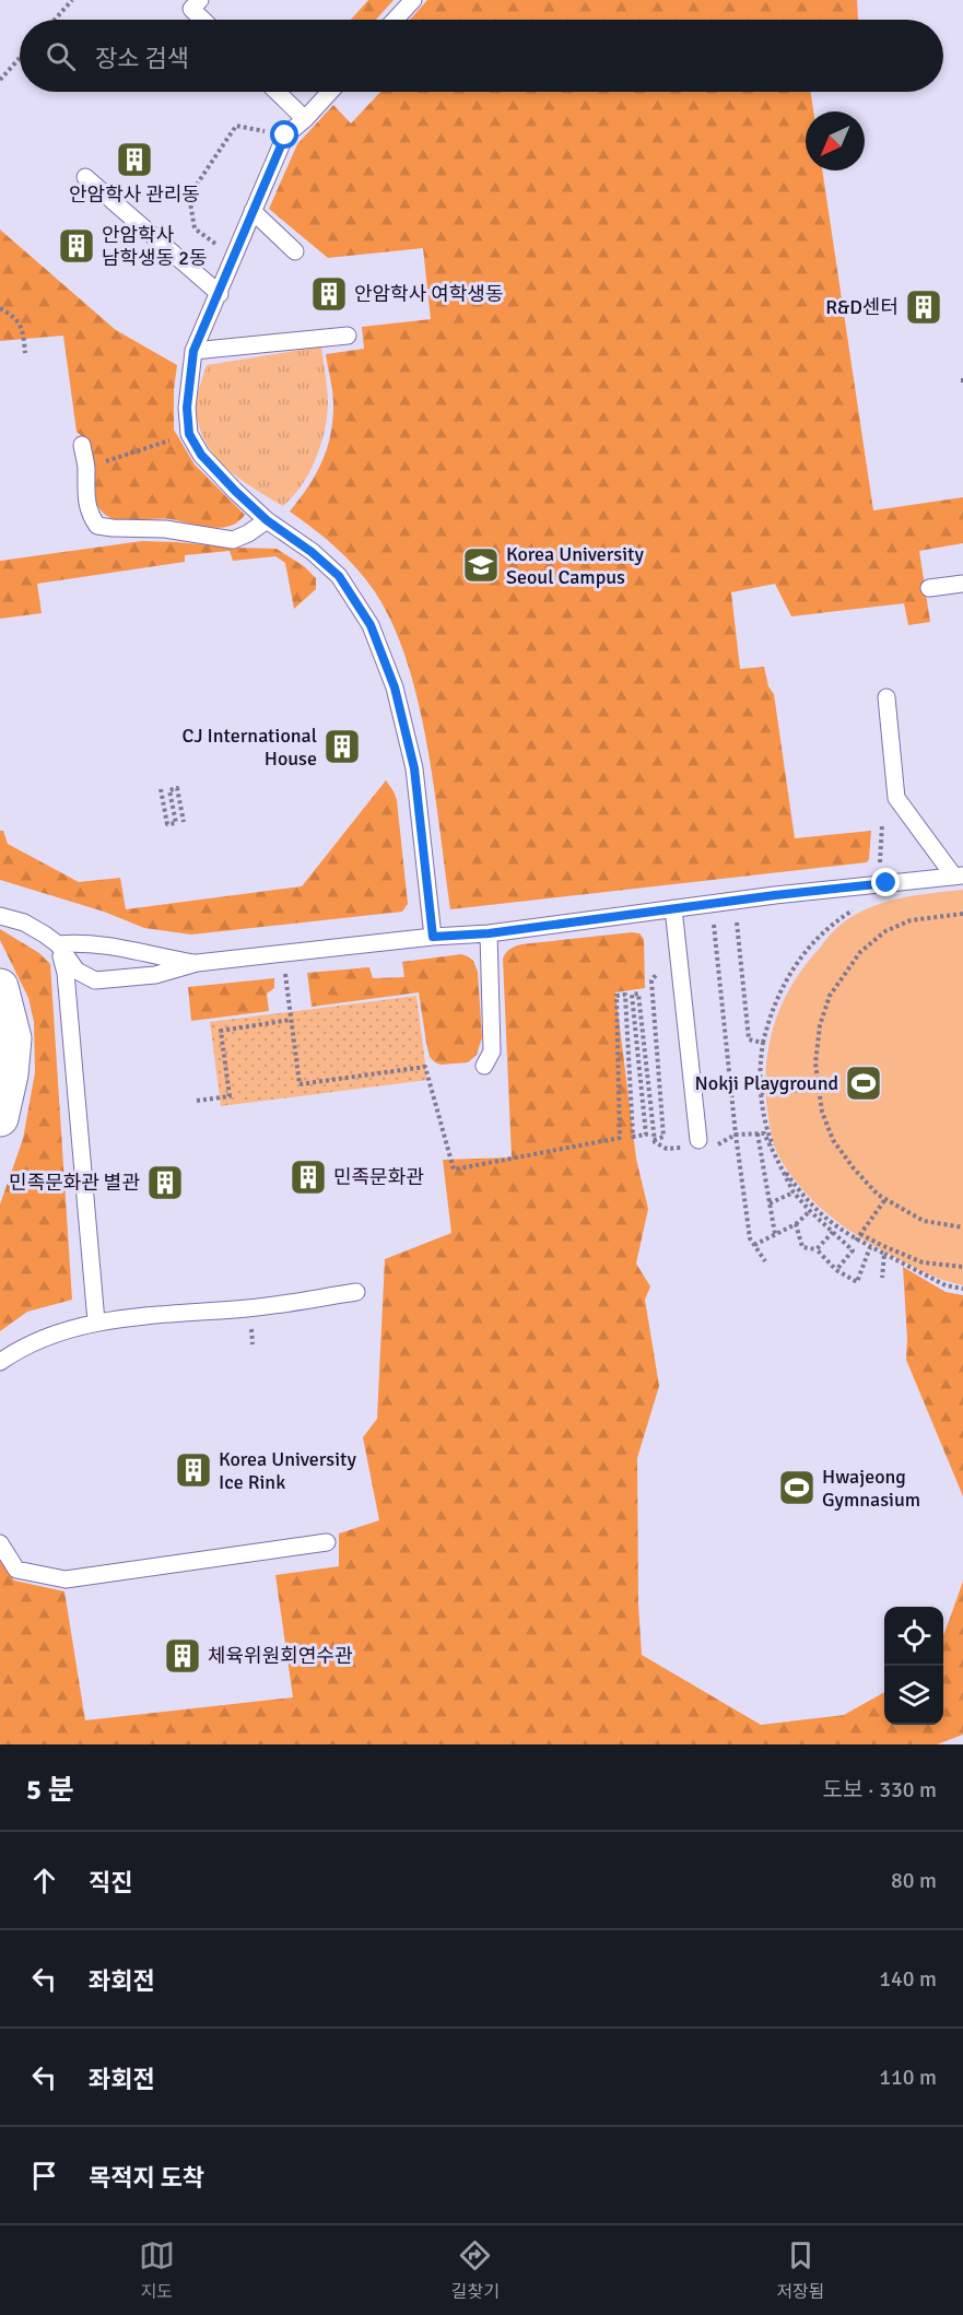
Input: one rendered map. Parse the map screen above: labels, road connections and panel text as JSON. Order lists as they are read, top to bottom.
{
  "places": {
    "building": [
      "안암학사 관리동",
      "안암학사 남학생동 2동",
      "안암학사 여학생동",
      "R&D센터",
      "CJ International House",
      "민족문화관",
      "민족문화관 별관",
      "Korea University Ice Rink",
      "체육위원회연수관"
    ],
    "school or university": ["Korea University Seoul Campus"],
    "sports": ["Nokji Playground", "Hwajeong Gymnasium"]
  },
  "north": "bottom left",
  "page": {
    "search": "장소 검색",
    "heading": ["5 분", "도보 · 330 m"],
    "list": [
      ["직진", "80 m"],
      ["좌회전", "140 m"],
      ["좌회전", "110 m"],
      "목적지 도착"
    ],
    "nav": ["지도", "길찾기", "저장됨"]
  }
}
